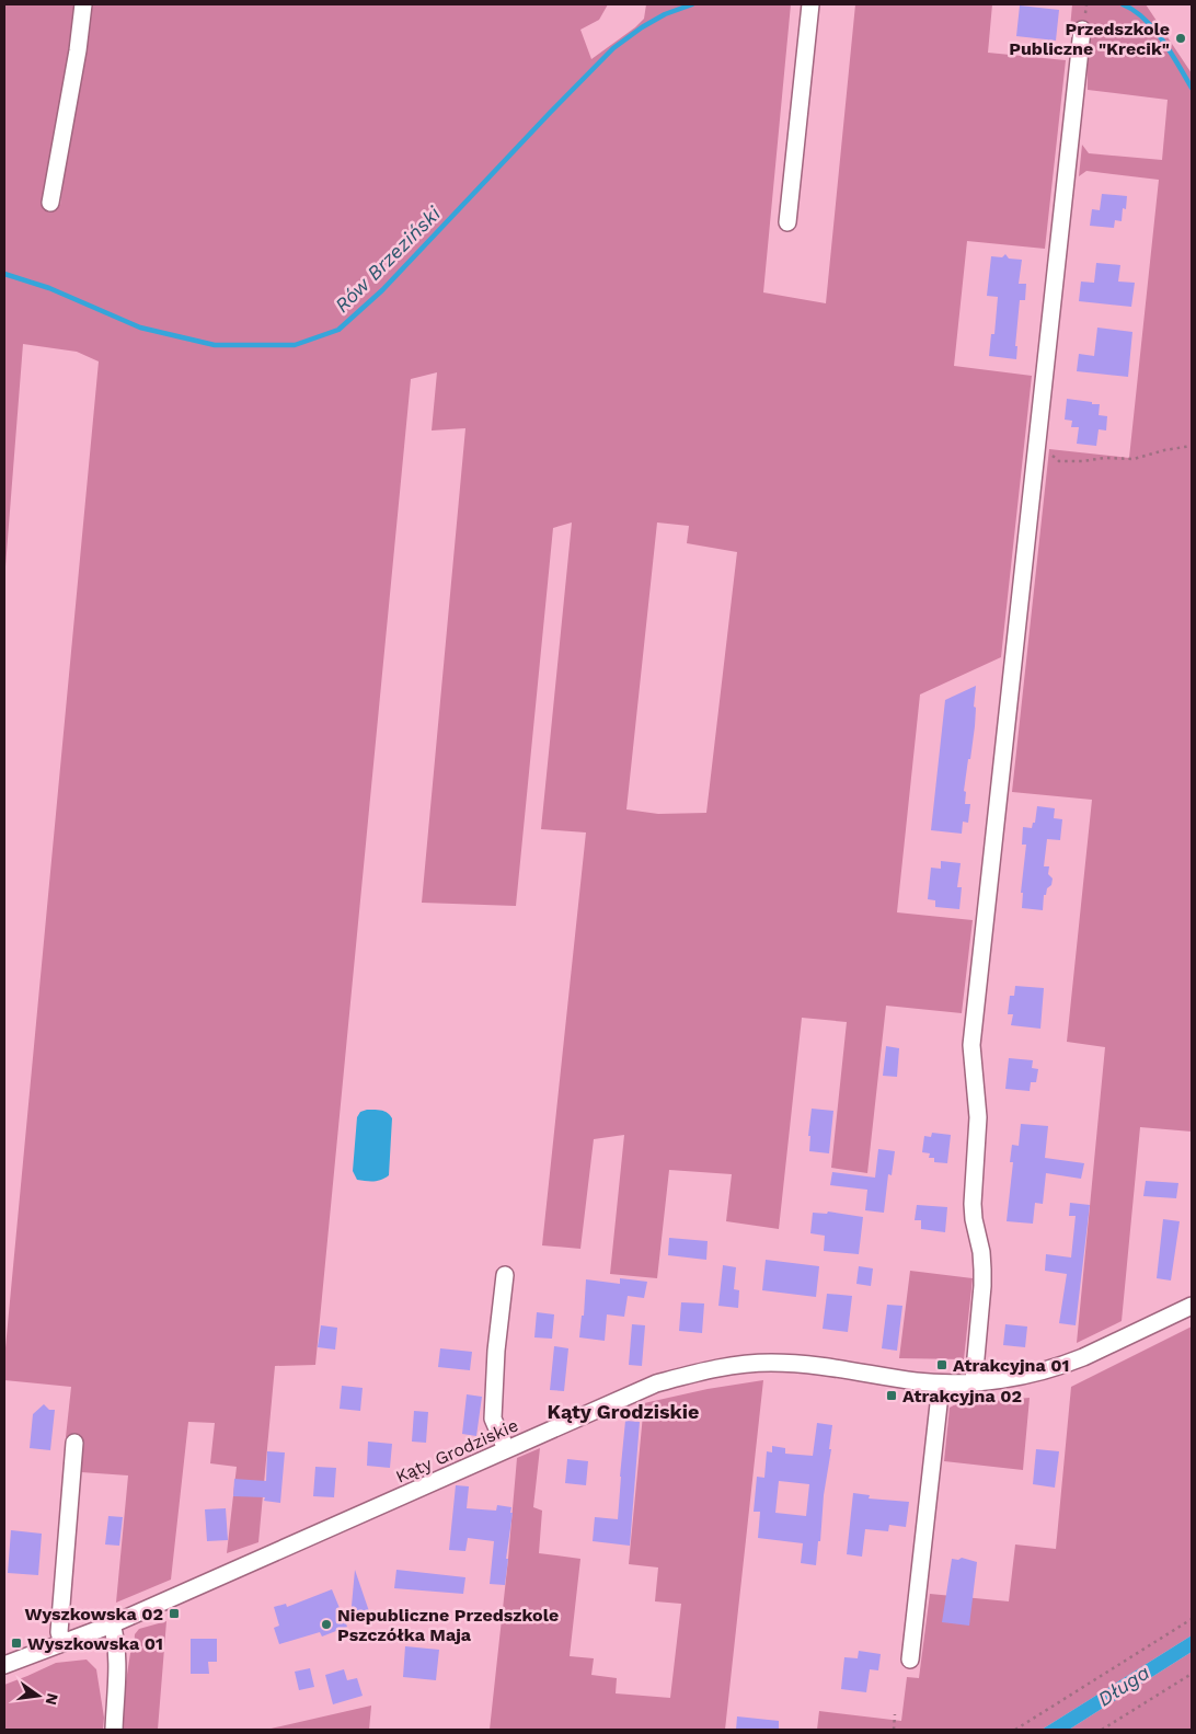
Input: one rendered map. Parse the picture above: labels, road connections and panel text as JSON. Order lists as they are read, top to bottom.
{
  "streets": {
    "street": ["Kąty Grodziskie"]
  },
  "districts": ["Kąty Grodziskie"],
  "water": ["Rów Brzeziński", "Długa"],
  "places": {
    "other": ["Przedszkole Publiczne \"Krecik\"", "Niepubliczne Przedszkole Pszczółka Maja"],
    "transit": [
      "Atrakcyjna 01",
      "Atrakcyjna 02",
      "Wyszkowska 02",
      "Wyszkowska 01"
    ]
  },
  "north": "right"
}
